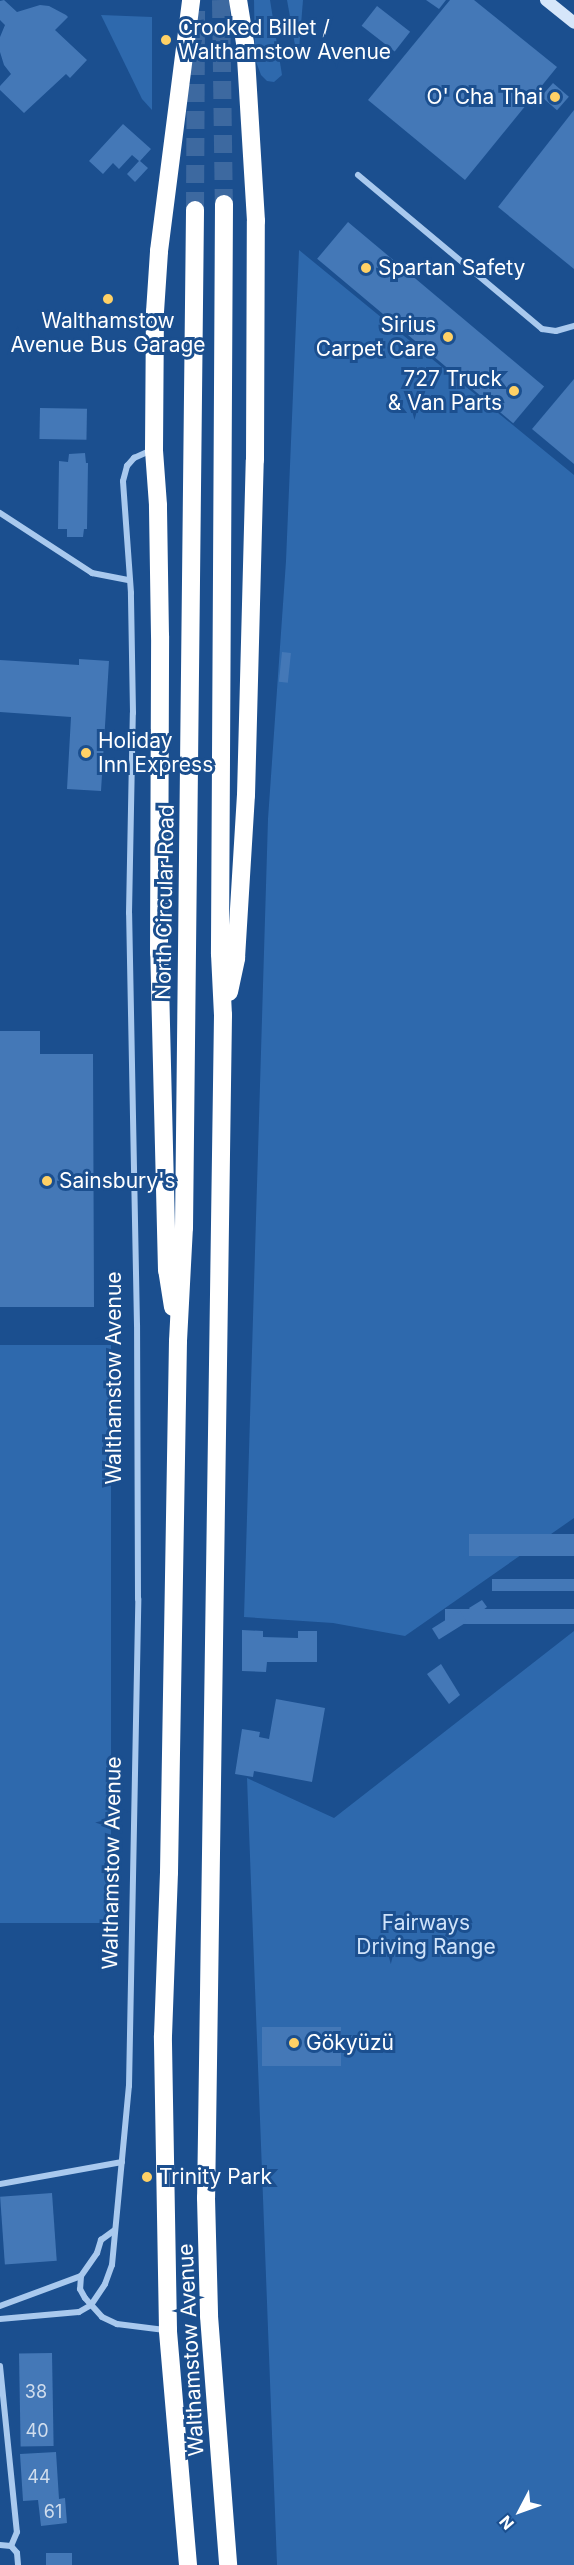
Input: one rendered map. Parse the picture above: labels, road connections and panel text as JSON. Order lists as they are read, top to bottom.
{
  "streets": {
    "highway": ["North Circular Road", "Walthamstow Avenue"]
  },
  "crossings": [
    ["North Circular Road", "Walthamstow Avenue"]
  ],
  "parks": ["Fairways Driving Range"],
  "places": [
    "Crooked Billet / Walthamstow Avenue",
    "O' Cha Thai",
    "Spartan Safety",
    "Walthamstow Avenue Bus Garage",
    "Sirius Carpet Care",
    "727 Truck & Van Parts",
    "Holiday Inn Express",
    "Sainsbury's",
    "Gökyüzü",
    "Trinity Park"
  ],
  "house_numbers": [
    "38",
    "40",
    "44",
    "61"
  ],
  "north": "bottom left"
}
